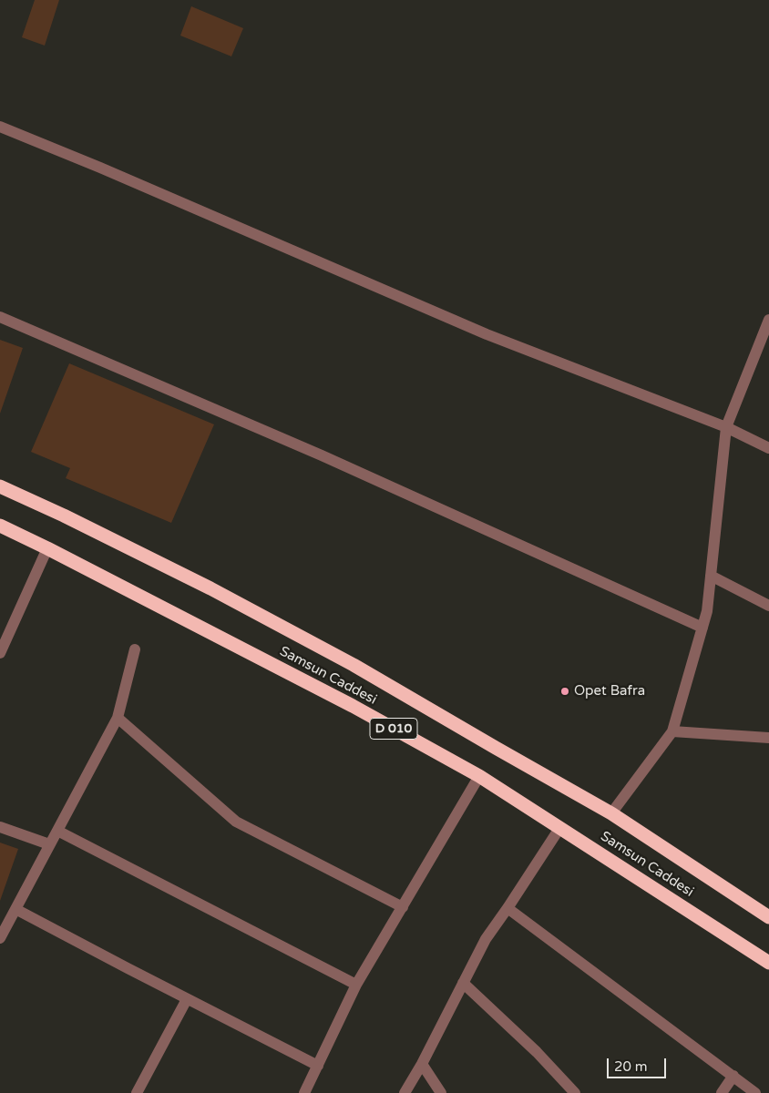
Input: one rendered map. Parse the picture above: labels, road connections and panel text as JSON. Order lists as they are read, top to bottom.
{
  "streets": {
    "highway": ["Samsun Caddesi", "D 010"]
  },
  "places": ["Opet Bafra"],
  "scale_bar": "20 m"
}
